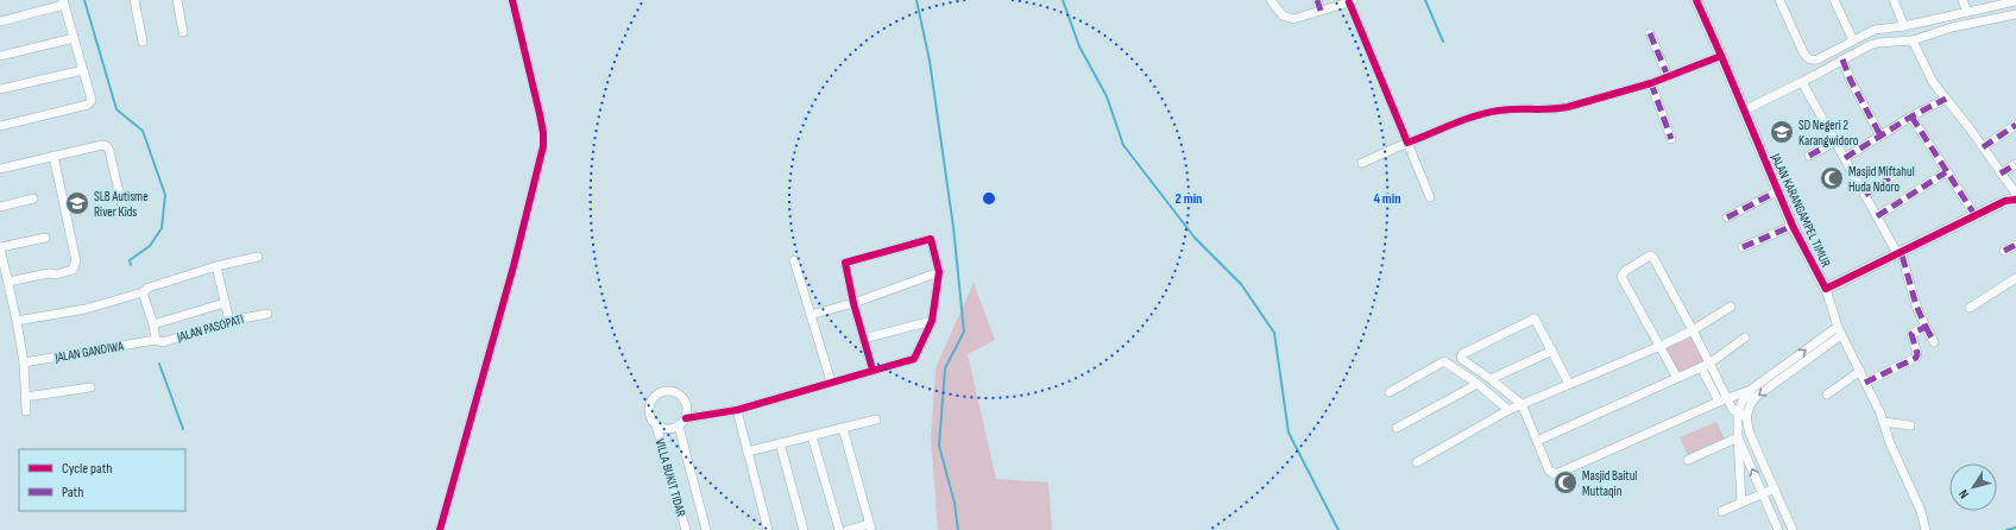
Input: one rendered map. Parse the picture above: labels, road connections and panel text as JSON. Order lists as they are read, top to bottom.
{
  "streets": {
    "street": [
      "JALAN KARANGAMPEL TIMUR",
      "JALAN PASOPATI",
      "JALAN GANDIWA",
      "VILLA BUKIT TIDAR"
    ]
  },
  "crossings": [
    ["JALAN PASOPATI", "JALAN GANDIWA"]
  ],
  "places": {
    "school or university": ["SD Negeri 2 Karangwidoro", "SLB Autisme River Kids"],
    "mosque": ["Masjid Miftahul Huda Ndoro", "Masjid Baitul Muttaqin"]
  },
  "legend": ["Cycle path", "Path"],
  "north": "bottom left",
  "rings": ["2 min", "4 min"]
}
